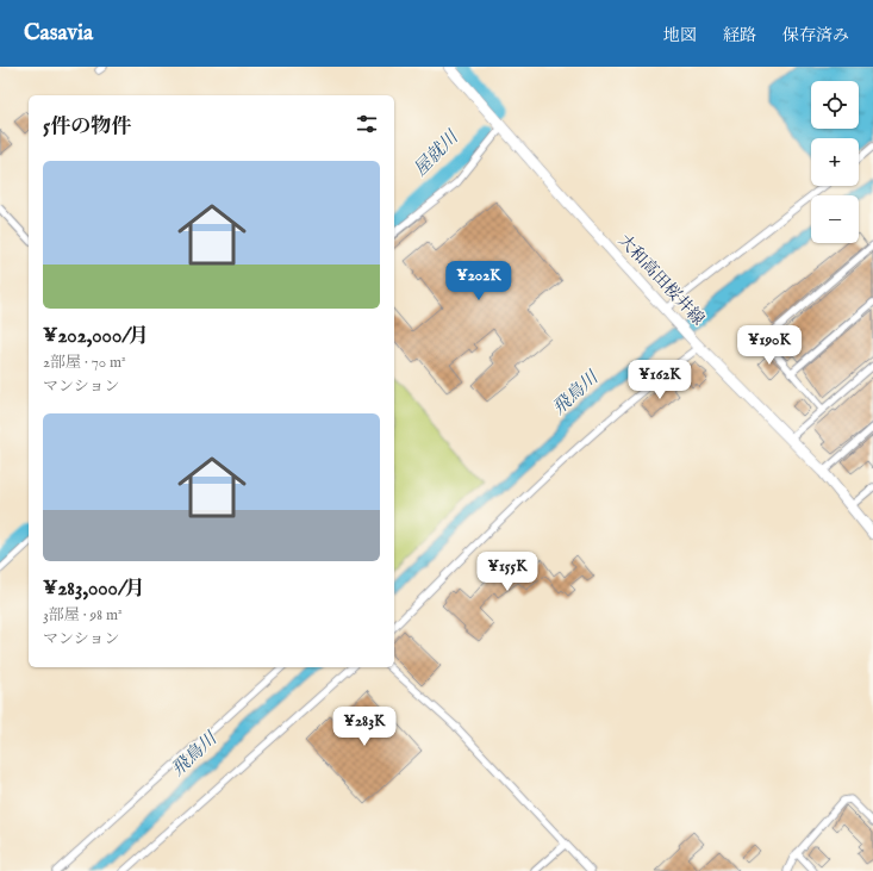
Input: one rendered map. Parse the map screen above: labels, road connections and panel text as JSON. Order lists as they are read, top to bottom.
{
  "streets": {
    "main road": ["大和高田桜井線"]
  },
  "water": ["屋就川", "飛鳥川"],
  "page": {
    "header": "Casavia",
    "nav": ["地図", "経路", "保存済み"],
    "map_buttons": ["+", "−"],
    "heading": "5件の物件",
    "list": [
      {
        "name": "¥202,000/月",
        "note": "2部屋 · 70 m² · マンション"
      },
      {
        "name": "¥283,000/月",
        "note": "3部屋 · 98 m² · マンション"
      }
    ],
    "price": [
      "¥202K",
      "¥190K",
      "¥162K",
      "¥155K",
      "¥283K"
    ]
  }
}
